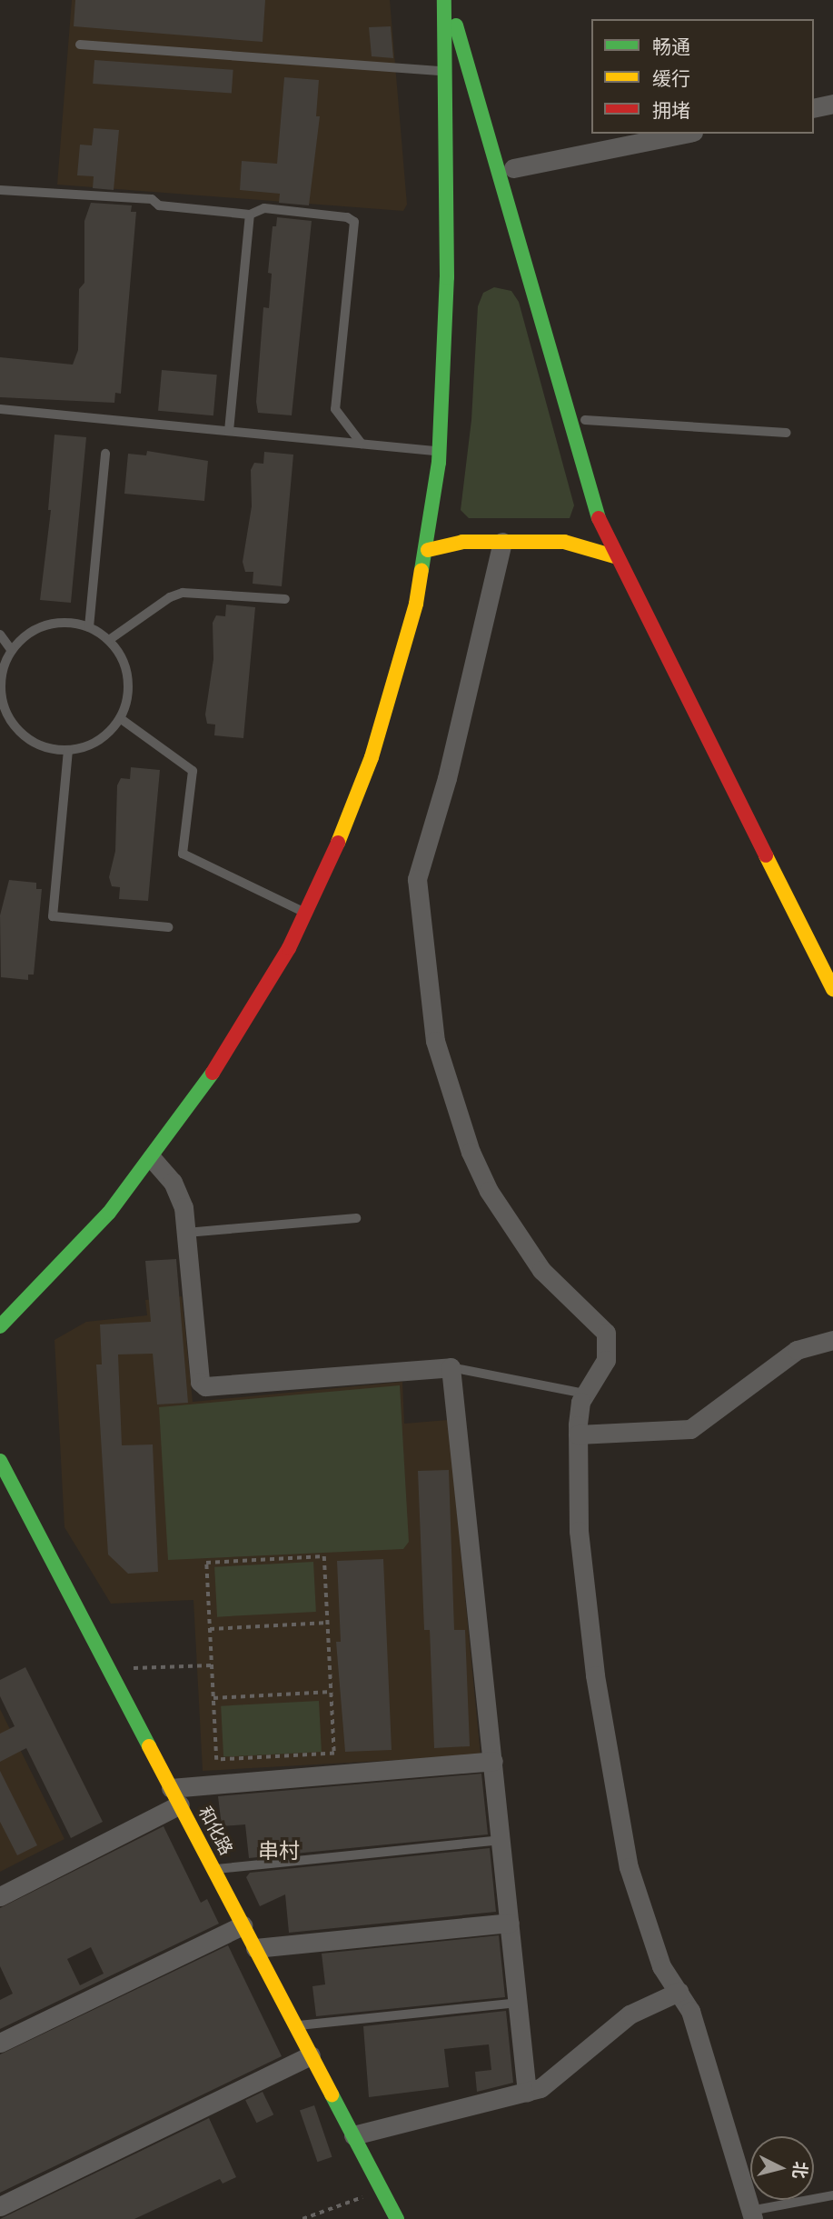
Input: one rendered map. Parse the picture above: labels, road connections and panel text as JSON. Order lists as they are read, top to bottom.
{
  "streets": {
    "main road": ["和化路"]
  },
  "districts": ["串村"],
  "legend": ["畅通", "缓行", "拥堵"],
  "north": "right"
}
